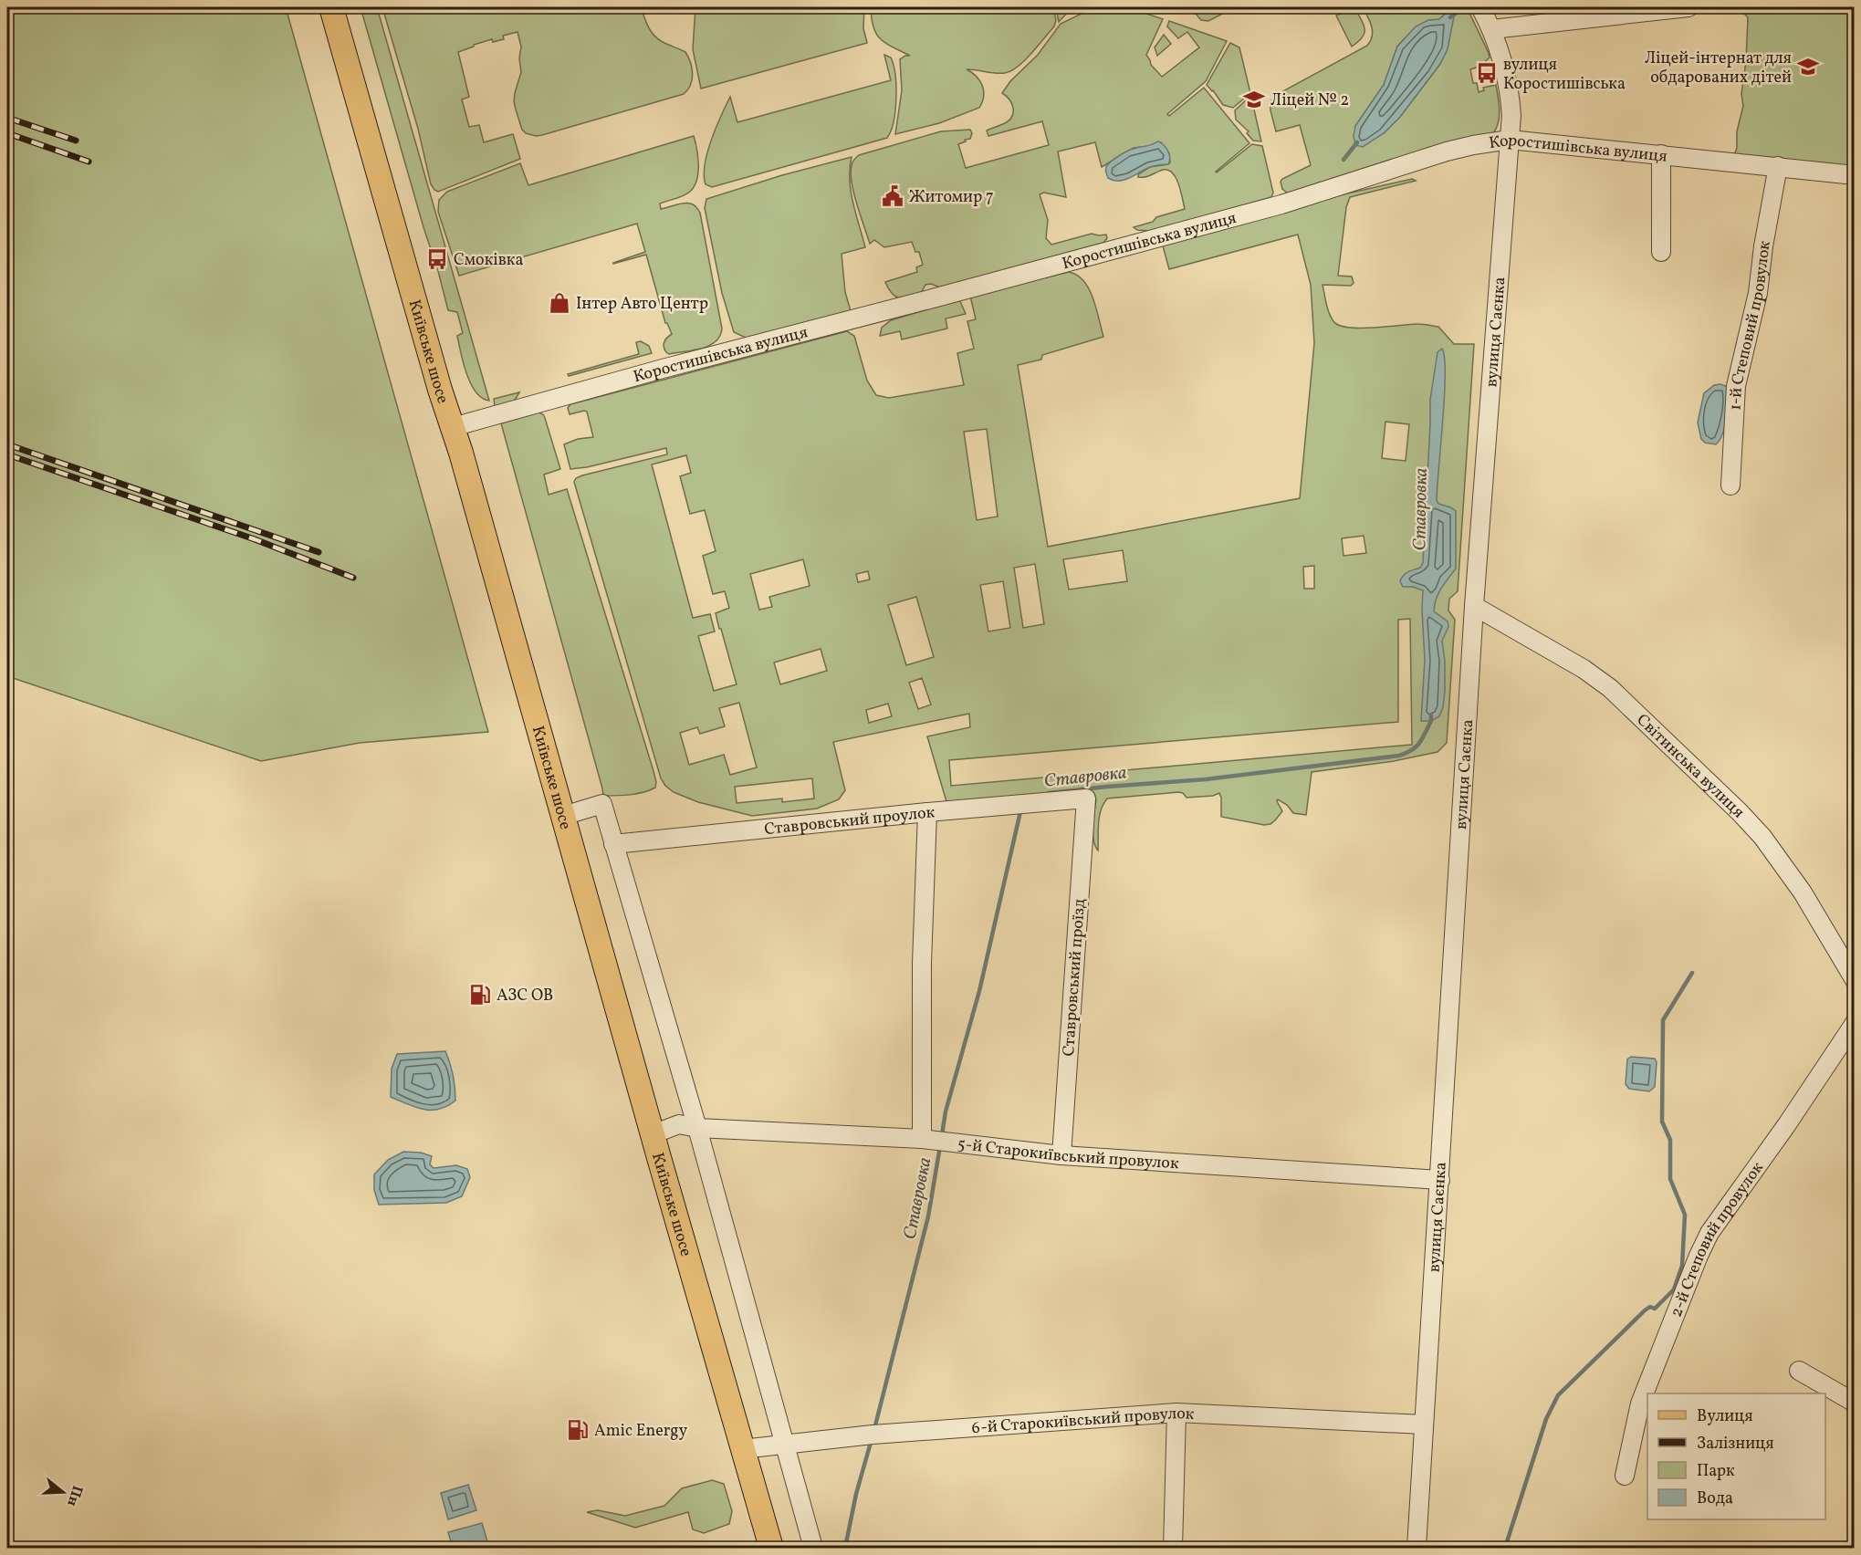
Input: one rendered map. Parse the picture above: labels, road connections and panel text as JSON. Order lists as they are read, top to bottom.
{
  "streets": {
    "main road": ["Київське шосе"],
    "street": [
      "Коростишівська вулиця",
      "1-й Степовий провулок",
      "вулиця Саєнка",
      "Світинська вулиця",
      "Ставровський проулок",
      "Ставровський проїзд",
      "5-й Старокиївський провулок",
      "2-й Степовий провулок",
      "6-й Старокиївський провулок"
    ]
  },
  "crossings": [
    ["Коростишівська вулиця", "1-й Степовий провулок"],
    ["Коростишівська вулиця", "вулиця Саєнка"],
    ["Коростишівська вулиця", "Київське шосе"],
    ["вулиця Саєнка", "Світинська вулиця"],
    ["вулиця Саєнка", "5-й Старокиївський провулок"],
    ["вулиця Саєнка", "6-й Старокиївський провулок"],
    ["Київське шосе", "5-й Старокиївський провулок"],
    ["Київське шосе", "6-й Старокиївський провулок"],
    ["Ставровський проулок", "Ставровський проїзд"],
    ["Ставровський проїзд", "5-й Старокиївський провулок"]
  ],
  "water": ["Ставровка"],
  "places": {
    "school or university": ["Ліцей-інтернат для обдарованих дітей", "Ліцей № 2"],
    "bus stop": ["вулиця Коростишівська", "Смоківка"],
    "public building": ["Житомир 7"],
    "shop": ["Інтер Авто Центр"],
    "fuel station": ["АЗС ОВ", "Amic Energy"]
  },
  "legend": [
    "Вулиця",
    "Залізниця",
    "Парк",
    "Вода"
  ],
  "north": "right"
}
